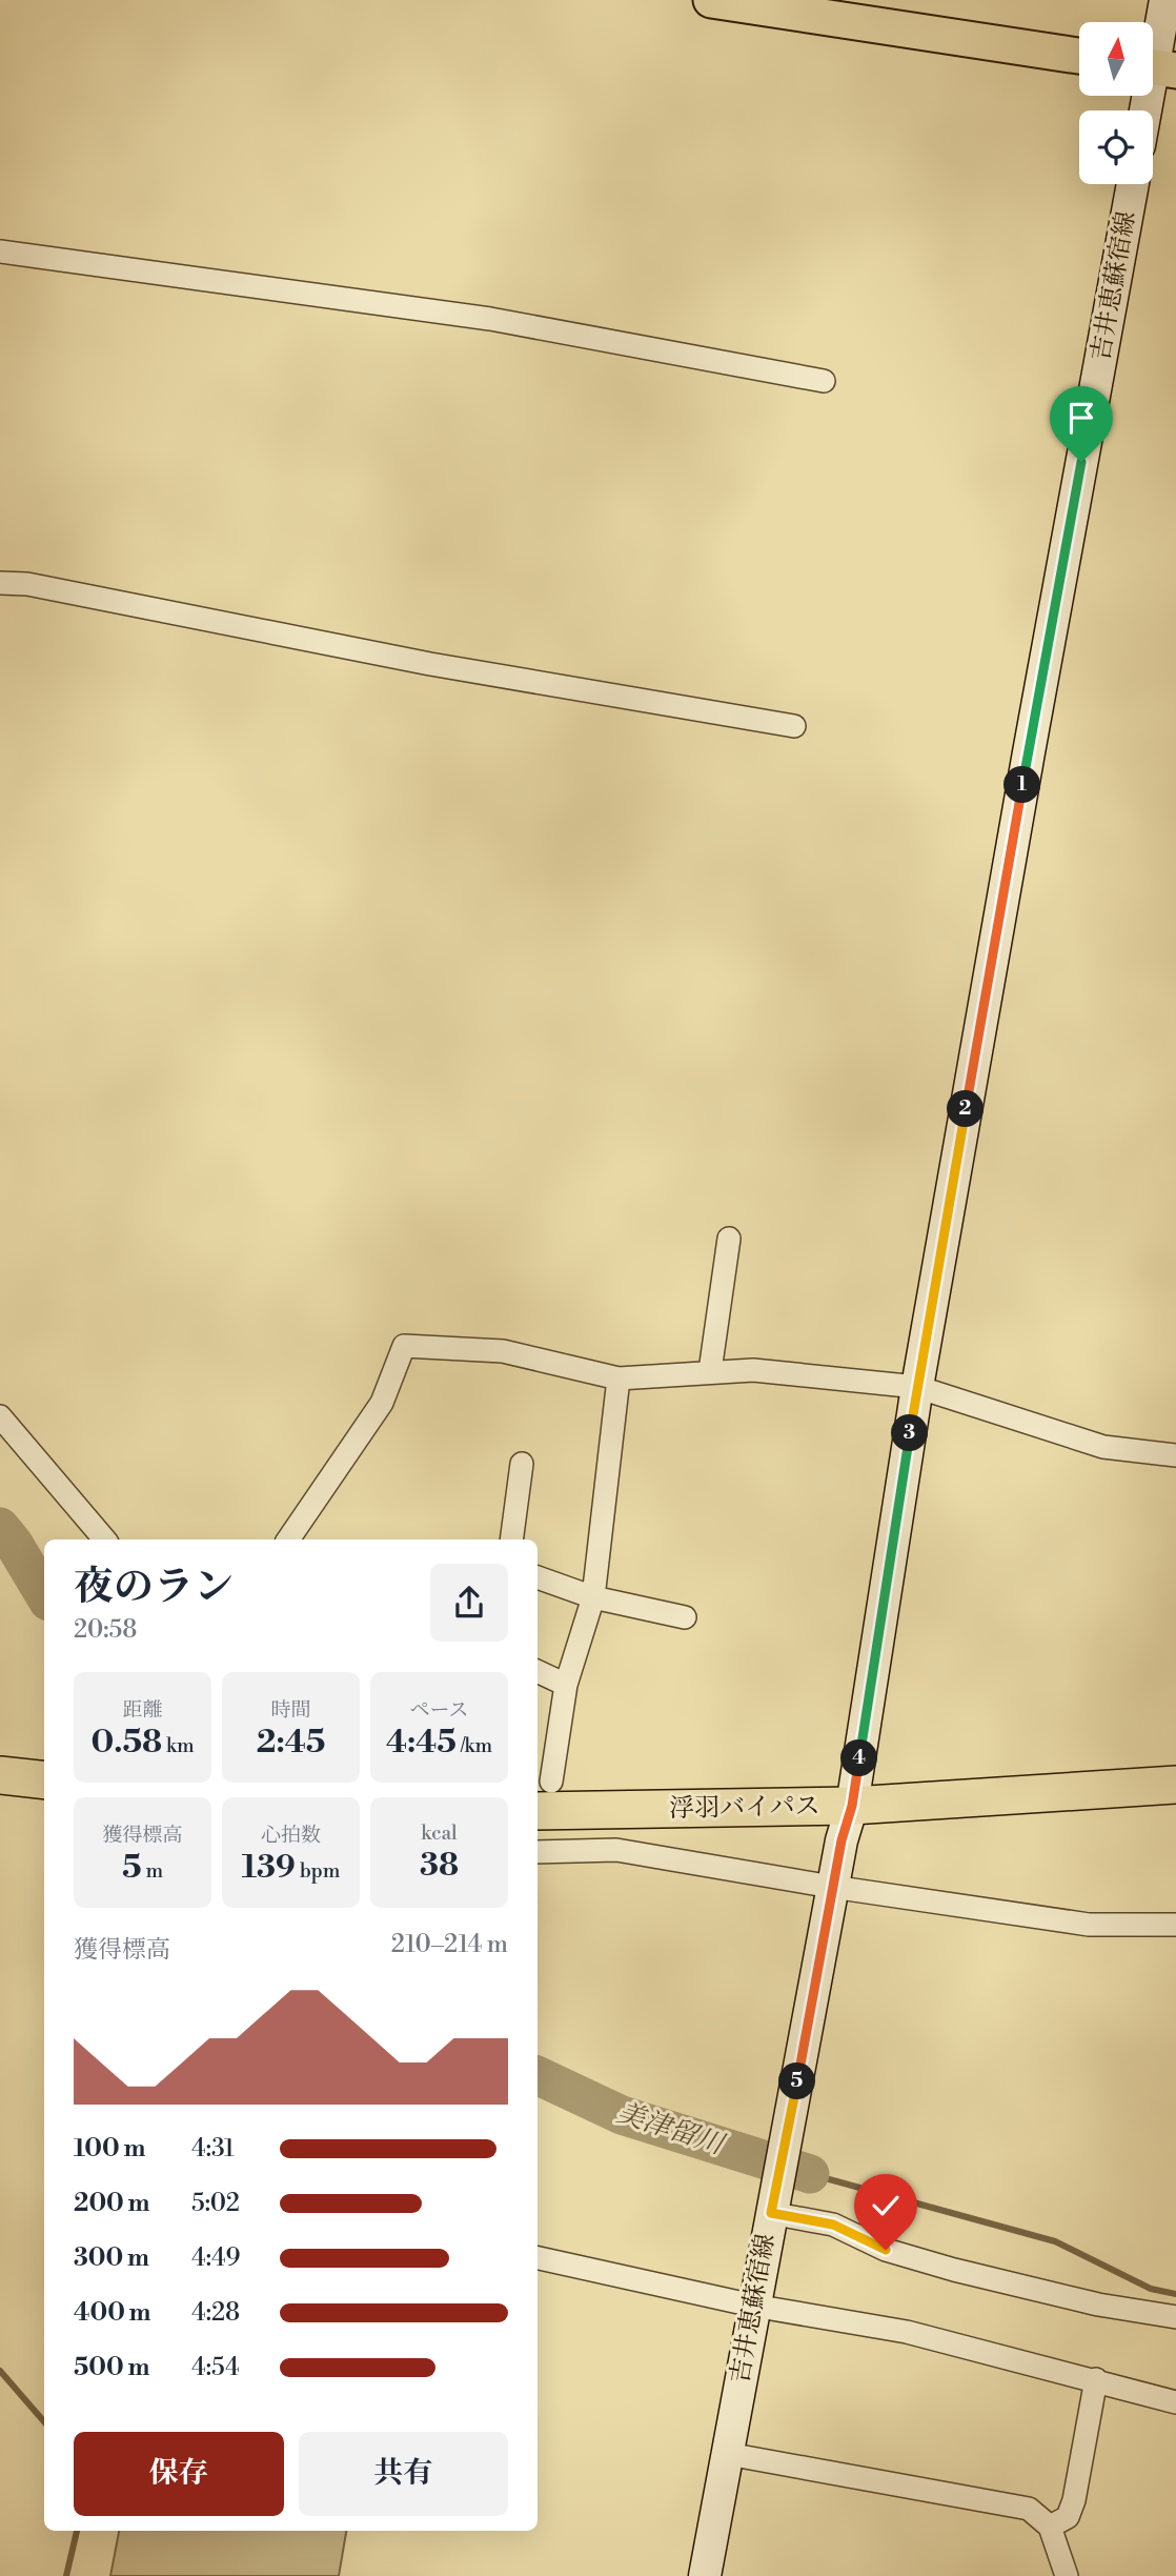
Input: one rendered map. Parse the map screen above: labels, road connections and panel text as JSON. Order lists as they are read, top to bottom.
{
  "streets": {
    "highway": ["浮羽バイパス"],
    "main road": ["吉井恵蘇宿線"]
  },
  "crossings": [
    ["吉井恵蘇宿線", "浮羽バイパス"]
  ],
  "water": ["美津留川"],
  "north": "top",
  "page": {
    "pins": [
      "1",
      "2",
      "3",
      "4",
      "5"
    ],
    "heading": ["夜のラン", "20:58"],
    "stats": [
      ["距離", "0.58 km"],
      ["時間", "2:45"],
      ["ペース", "4:45 /km"],
      ["獲得標高", "5 m"],
      ["心拍数", "139 bpm"],
      ["kcal", "38"]
    ],
    "chart": ["獲得標高", "210–214 m"],
    "list": [
      {
        "name": "100 m",
        "note": "4:31"
      },
      {
        "name": "200 m",
        "note": "5:02"
      },
      {
        "name": "300 m",
        "note": "4:49"
      },
      {
        "name": "400 m",
        "note": "4:28"
      },
      {
        "name": "500 m",
        "note": "4:54"
      }
    ],
    "buttons": ["保存", "共有"]
  }
}
